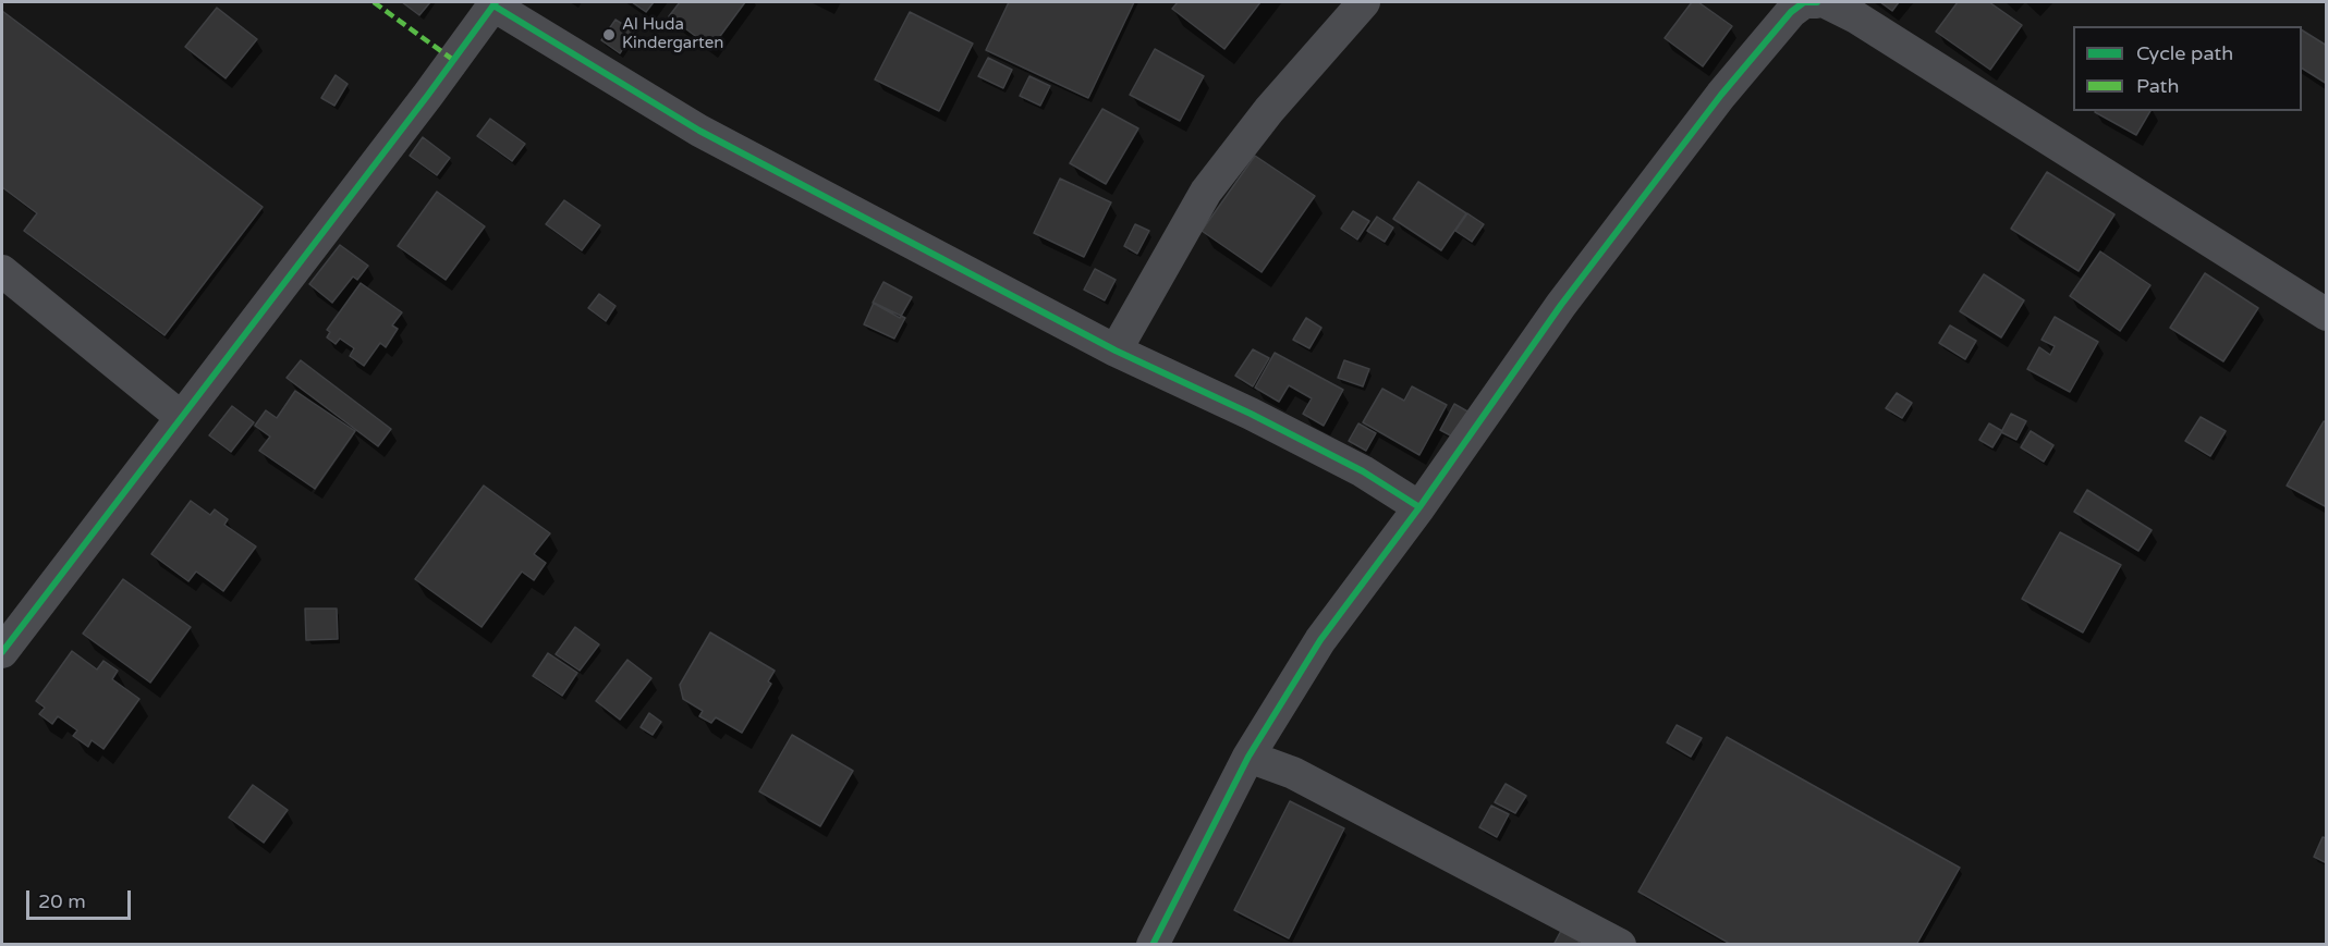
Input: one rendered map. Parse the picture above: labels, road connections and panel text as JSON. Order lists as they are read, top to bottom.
{
  "places": ["Al Huda Kindergarten"],
  "legend": ["Cycle path", "Path"],
  "scale_bar": "20 m"
}
